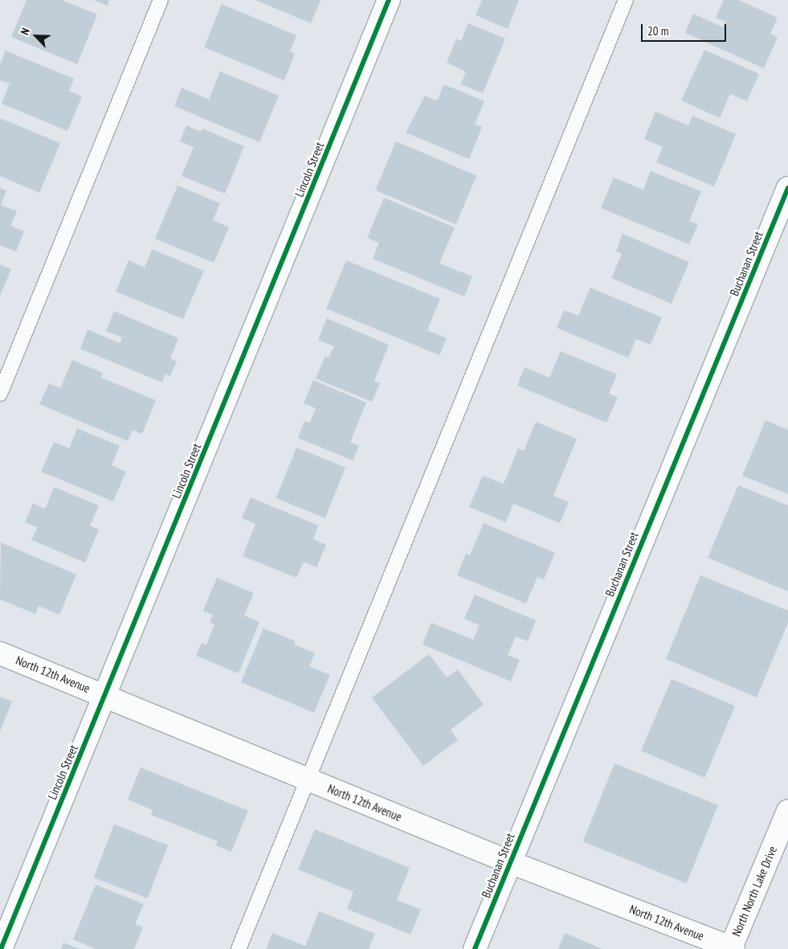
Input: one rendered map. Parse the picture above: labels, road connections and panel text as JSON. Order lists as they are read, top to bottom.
{
  "streets": {
    "street": [
      "Lincoln Street",
      "Buchanan Street",
      "North 12th Avenue",
      "North North Lake Drive"
    ]
  },
  "crossings": [
    ["Lincoln Street", "North 12th Avenue"],
    ["Buchanan Street", "North 12th Avenue"],
    ["North 12th Avenue", "North North Lake Drive"]
  ],
  "scale_bar": "20 m",
  "north": "top left"
}
